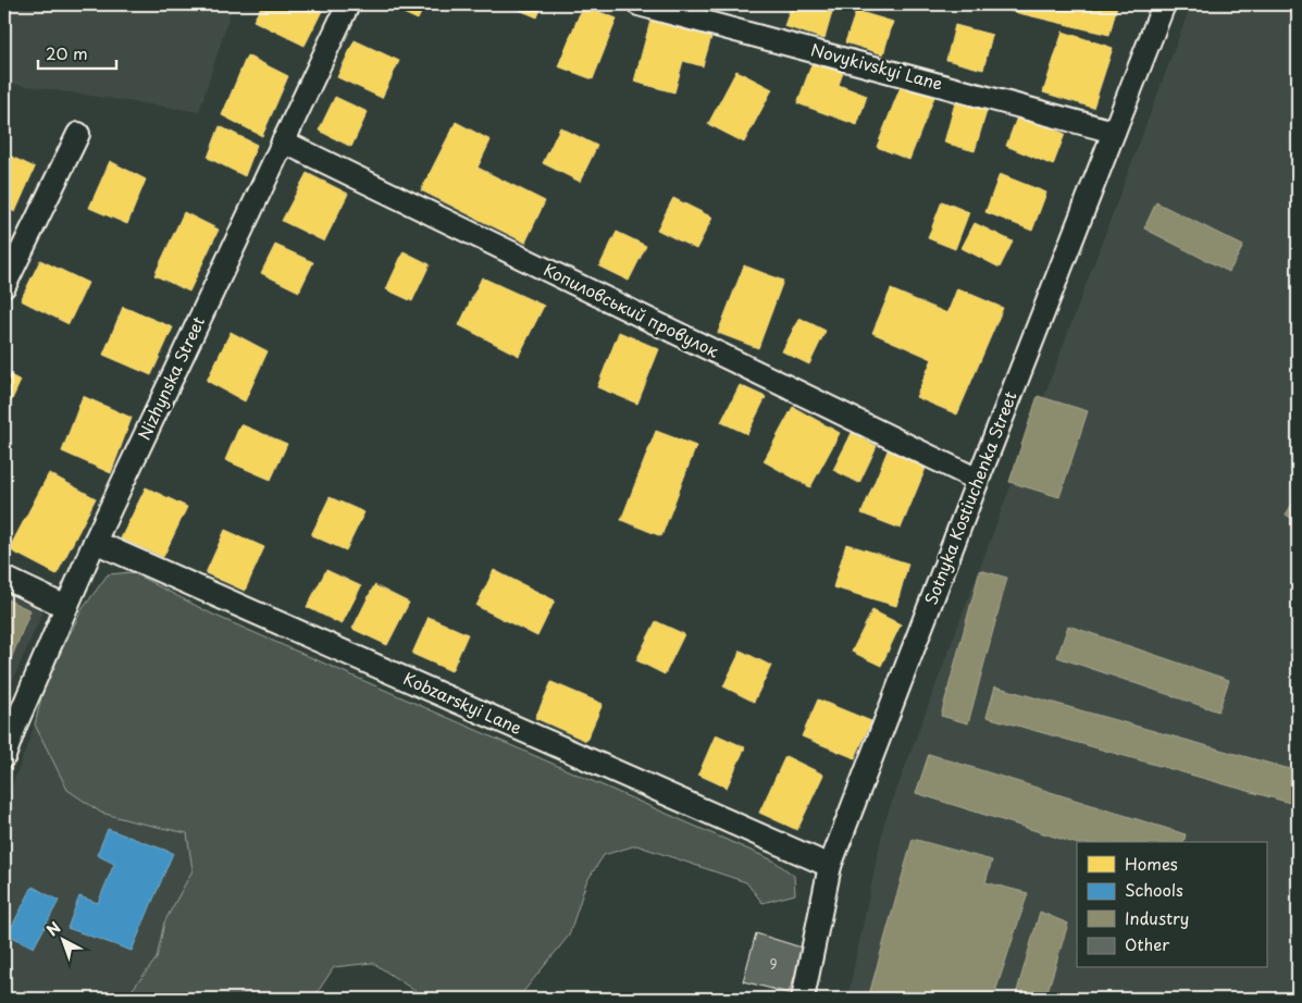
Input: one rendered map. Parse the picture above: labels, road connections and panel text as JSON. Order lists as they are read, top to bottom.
{
  "streets": {
    "street": [
      "Novykivskyi Lane",
      "Копиловський провулок",
      "Nizhynska Street",
      "Sotnyka Kostiuchenka Street",
      "Kobzarskyi Lane"
    ]
  },
  "crossings": [
    ["Novykivskyi Lane", "Sotnyka Kostiuchenka Street"],
    ["Копиловський провулок", "Nizhynska Street"],
    ["Копиловський провулок", "Sotnyka Kostiuchenka Street"],
    ["Nizhynska Street", "Kobzarskyi Lane"],
    ["Sotnyka Kostiuchenka Street", "Kobzarskyi Lane"]
  ],
  "house_numbers": ["9"],
  "legend": [
    "Homes",
    "Schools",
    "Industry",
    "Other"
  ],
  "scale_bar": "20 m",
  "north": "top left"
}
